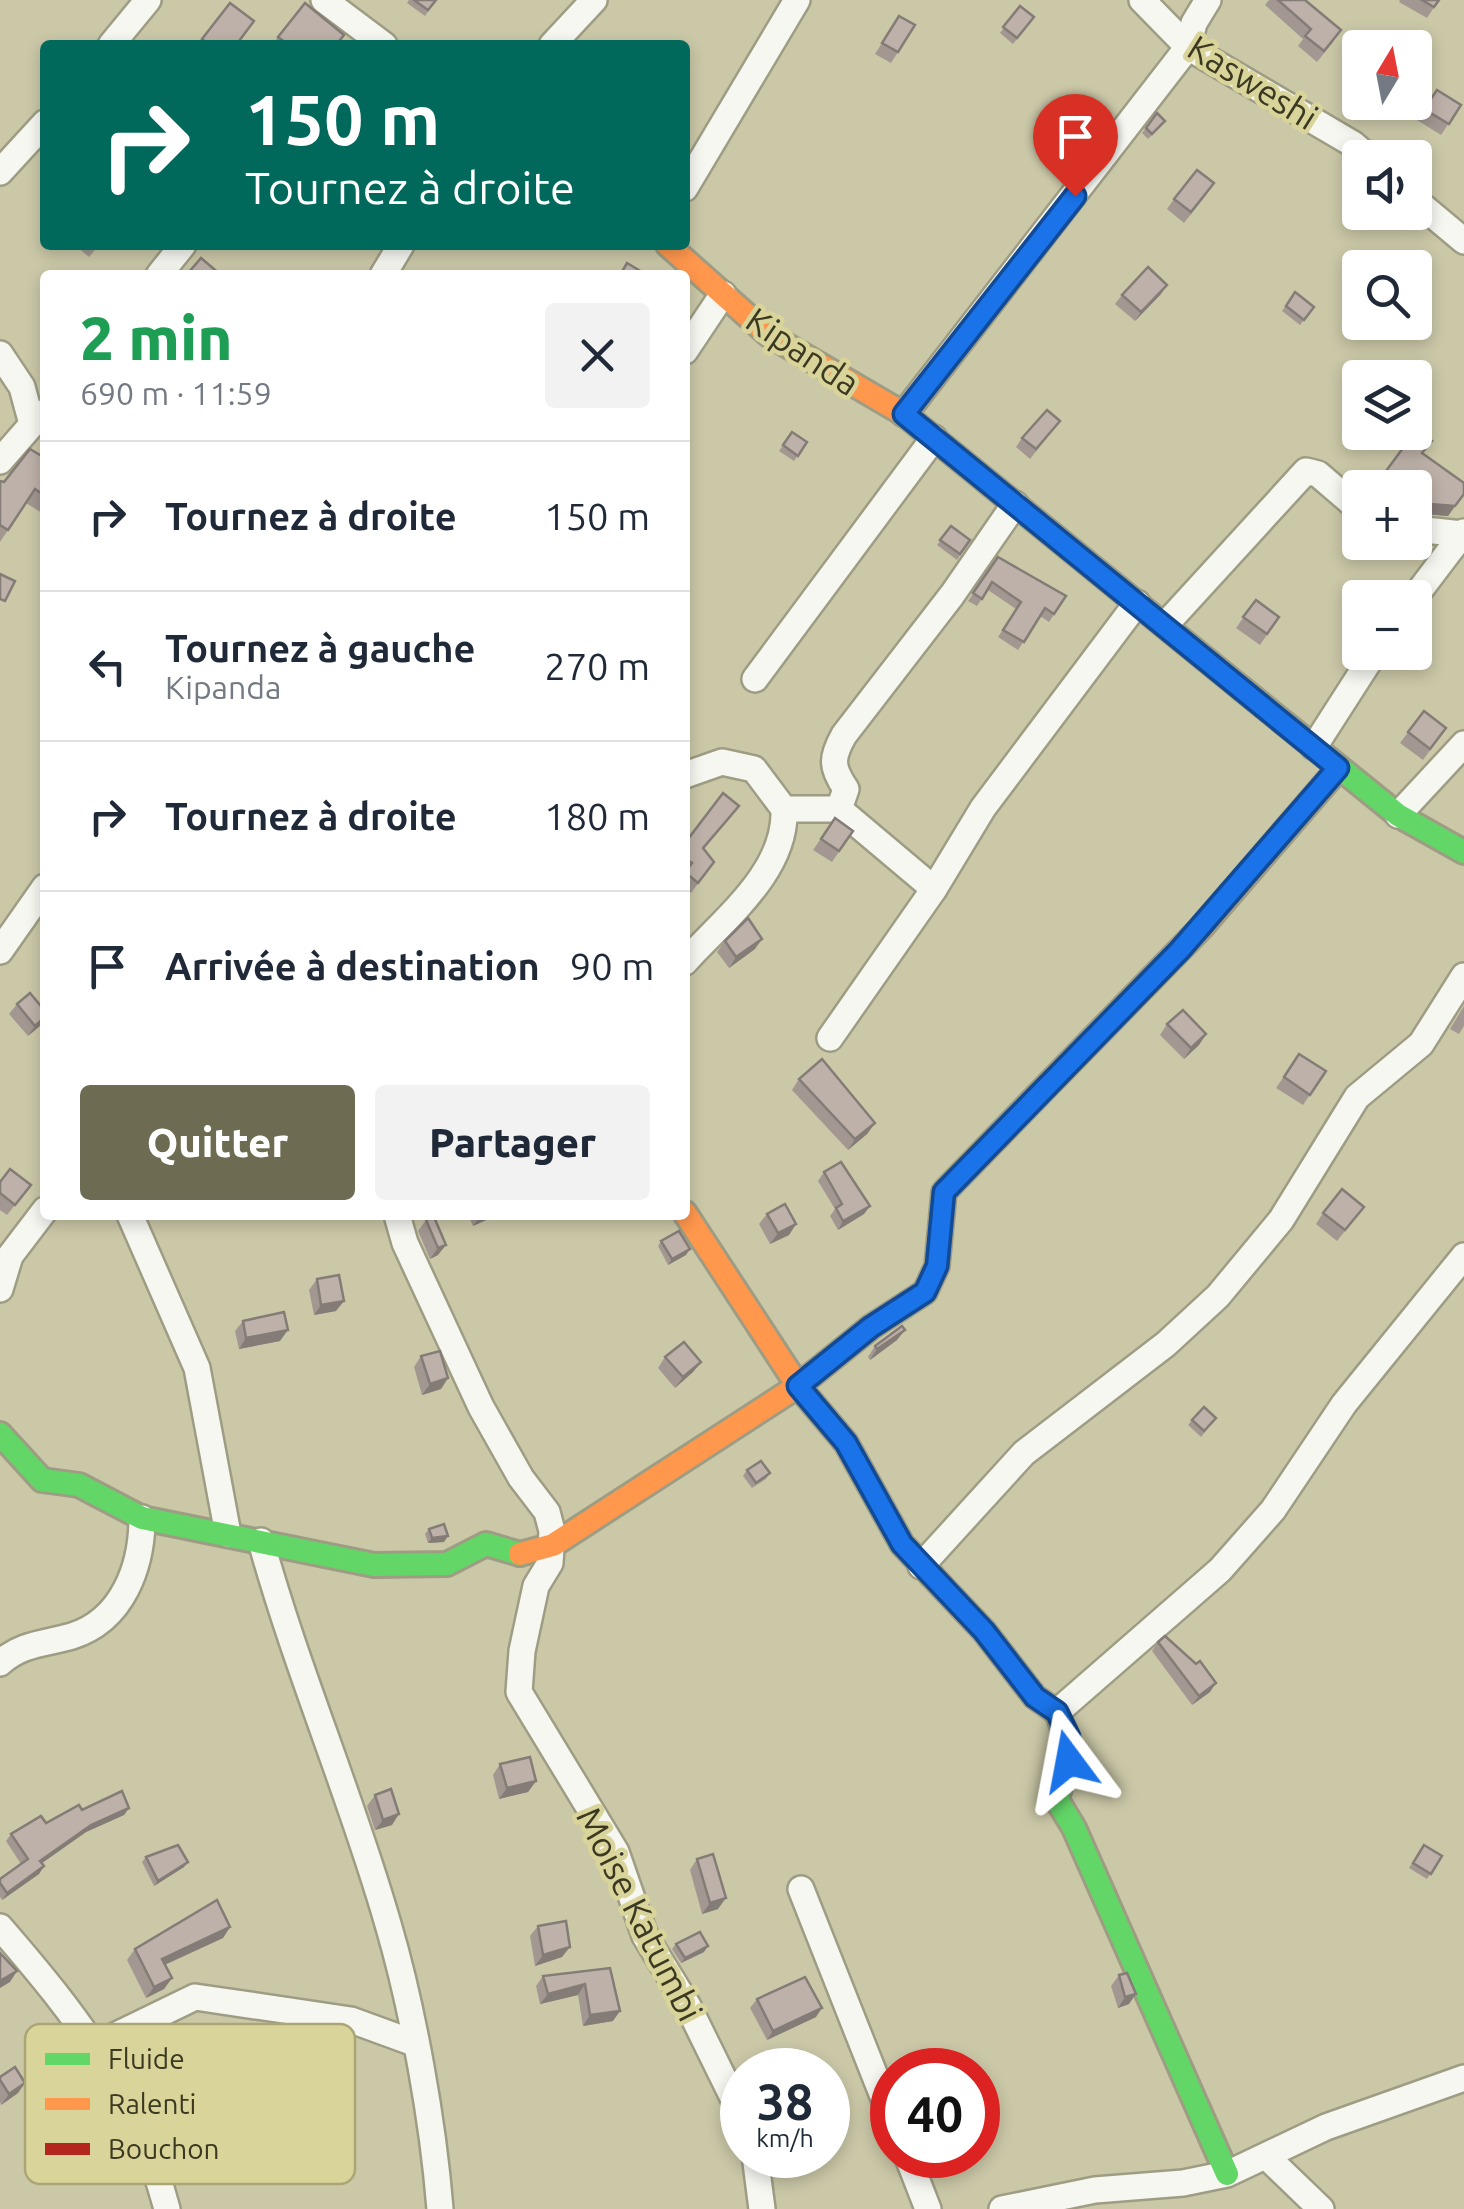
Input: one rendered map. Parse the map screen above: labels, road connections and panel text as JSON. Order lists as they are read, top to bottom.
{
  "streets": {
    "street": ["Kasweshi", "Kipanda", "Moise Katumbi"]
  },
  "legend": ["Fluide", "Ralenti", "Bouchon"],
  "north": "top",
  "page": {
    "map_buttons": ["+", "−"],
    "turn": ["150 m", "Tournez à droite"],
    "heading": ["2 min", "690 m · 11:59"],
    "list": [
      {
        "name": "Tournez à droite",
        "value": "150 m"
      },
      {
        "name": "Tournez à gauche",
        "note": "Kipanda",
        "value": "270 m"
      },
      {
        "name": "Tournez à droite",
        "value": "180 m"
      },
      {
        "name": "Arrivée à destination",
        "value": "90 m"
      }
    ],
    "buttons": ["Quitter", "Partager"],
    "speed": "38 km/h",
    "limit": "40"
  }
}
